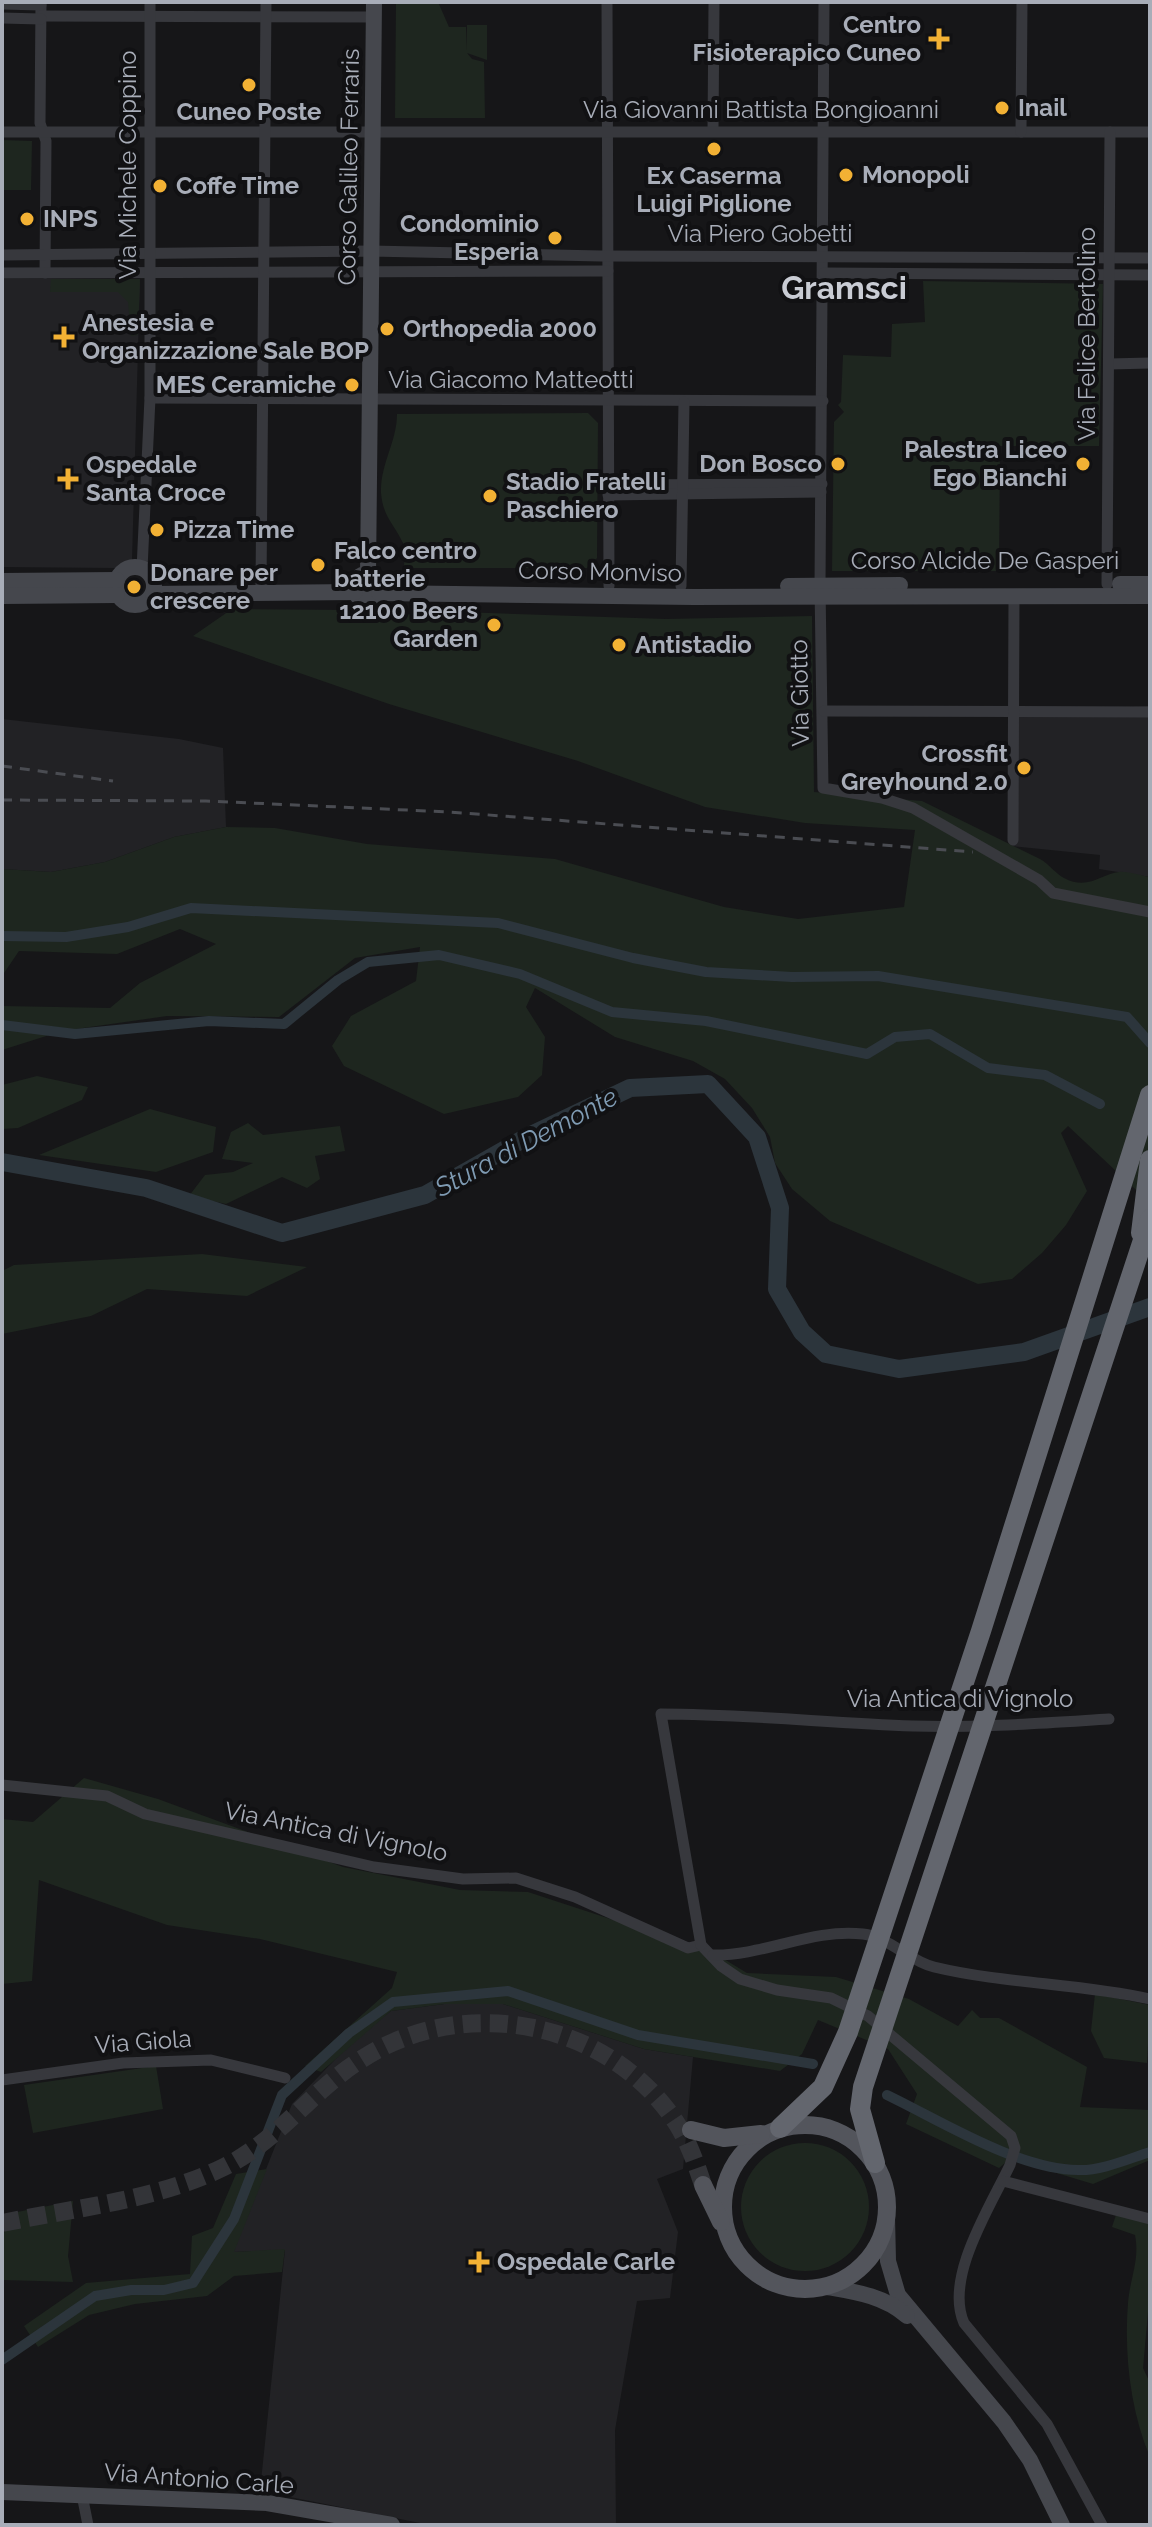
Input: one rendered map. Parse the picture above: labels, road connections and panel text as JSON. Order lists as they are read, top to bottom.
{
  "streets": {
    "main road": [
      "Corso Galileo Ferraris",
      "Corso Alcide De Gasperi",
      "Corso Monviso",
      "Via Antonio Carle"
    ],
    "street": [
      "Via Giovanni Battista Bongioanni",
      "Via Michele Coppino",
      "Via Piero Gobetti",
      "Via Felice Bertolino",
      "Via Giacomo Matteotti",
      "Via Giotto",
      "Via Antica di Vignolo",
      "Via Giola"
    ]
  },
  "crossings": [
    ["Via Giovanni Battista Bongioanni", "Via Michele Coppino"],
    ["Via Giovanni Battista Bongioanni", "Corso Galileo Ferraris"],
    ["Via Giovanni Battista Bongioanni", "Via Felice Bertolino"],
    ["Via Giovanni Battista Bongioanni", "Via Giotto"],
    ["Via Michele Coppino", "Via Piero Gobetti"],
    ["Via Michele Coppino", "Via Giacomo Matteotti"],
    ["Via Michele Coppino", "Corso Monviso"],
    ["Corso Galileo Ferraris", "Via Piero Gobetti"],
    ["Corso Galileo Ferraris", "Via Giacomo Matteotti"],
    ["Corso Galileo Ferraris", "Corso Monviso"],
    ["Via Piero Gobetti", "Via Felice Bertolino"],
    ["Via Piero Gobetti", "Via Giotto"],
    ["Via Felice Bertolino", "Corso Alcide De Gasperi"],
    ["Via Giacomo Matteotti", "Via Giotto"],
    ["Corso Alcide De Gasperi", "Corso Monviso"],
    ["Corso Alcide De Gasperi", "Via Giotto"],
    ["Corso Monviso", "Via Giotto"]
  ],
  "districts": ["Gramsci"],
  "water": ["Stura di Demonte"],
  "places": {
    "health": [
      "Centro Fisioterapico Cuneo",
      "Anestesia e Organizzazione Sale BOP",
      "Ospedale Santa Croce",
      "Ospedale Carle"
    ],
    "other": [
      "Cuneo Poste",
      "Inail",
      "Ex Caserma Luigi Piglione",
      "Monopoli",
      "Coffe Time",
      "INPS",
      "Condominio Esperia",
      "Orthopedia 2000",
      "MES Ceramiche",
      "Don Bosco",
      "Palestra Liceo Ego Bianchi",
      "Stadio Fratelli Paschiero",
      "Pizza Time",
      "Falco centro batterie",
      "Donare per crescere",
      "12100 Beers Garden",
      "Antistadio",
      "Crossfit Greyhound 2.0"
    ]
  }
}
